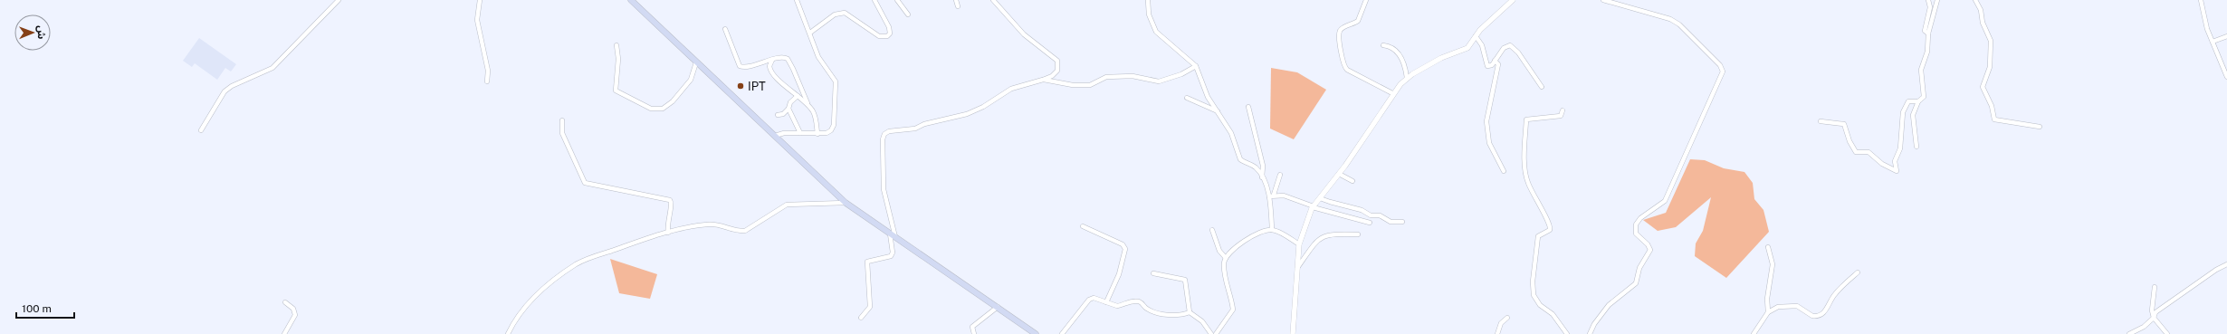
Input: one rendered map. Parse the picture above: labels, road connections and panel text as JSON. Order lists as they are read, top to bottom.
{
  "places": ["IPT"],
  "scale_bar": "100 m",
  "north": "right"
}
